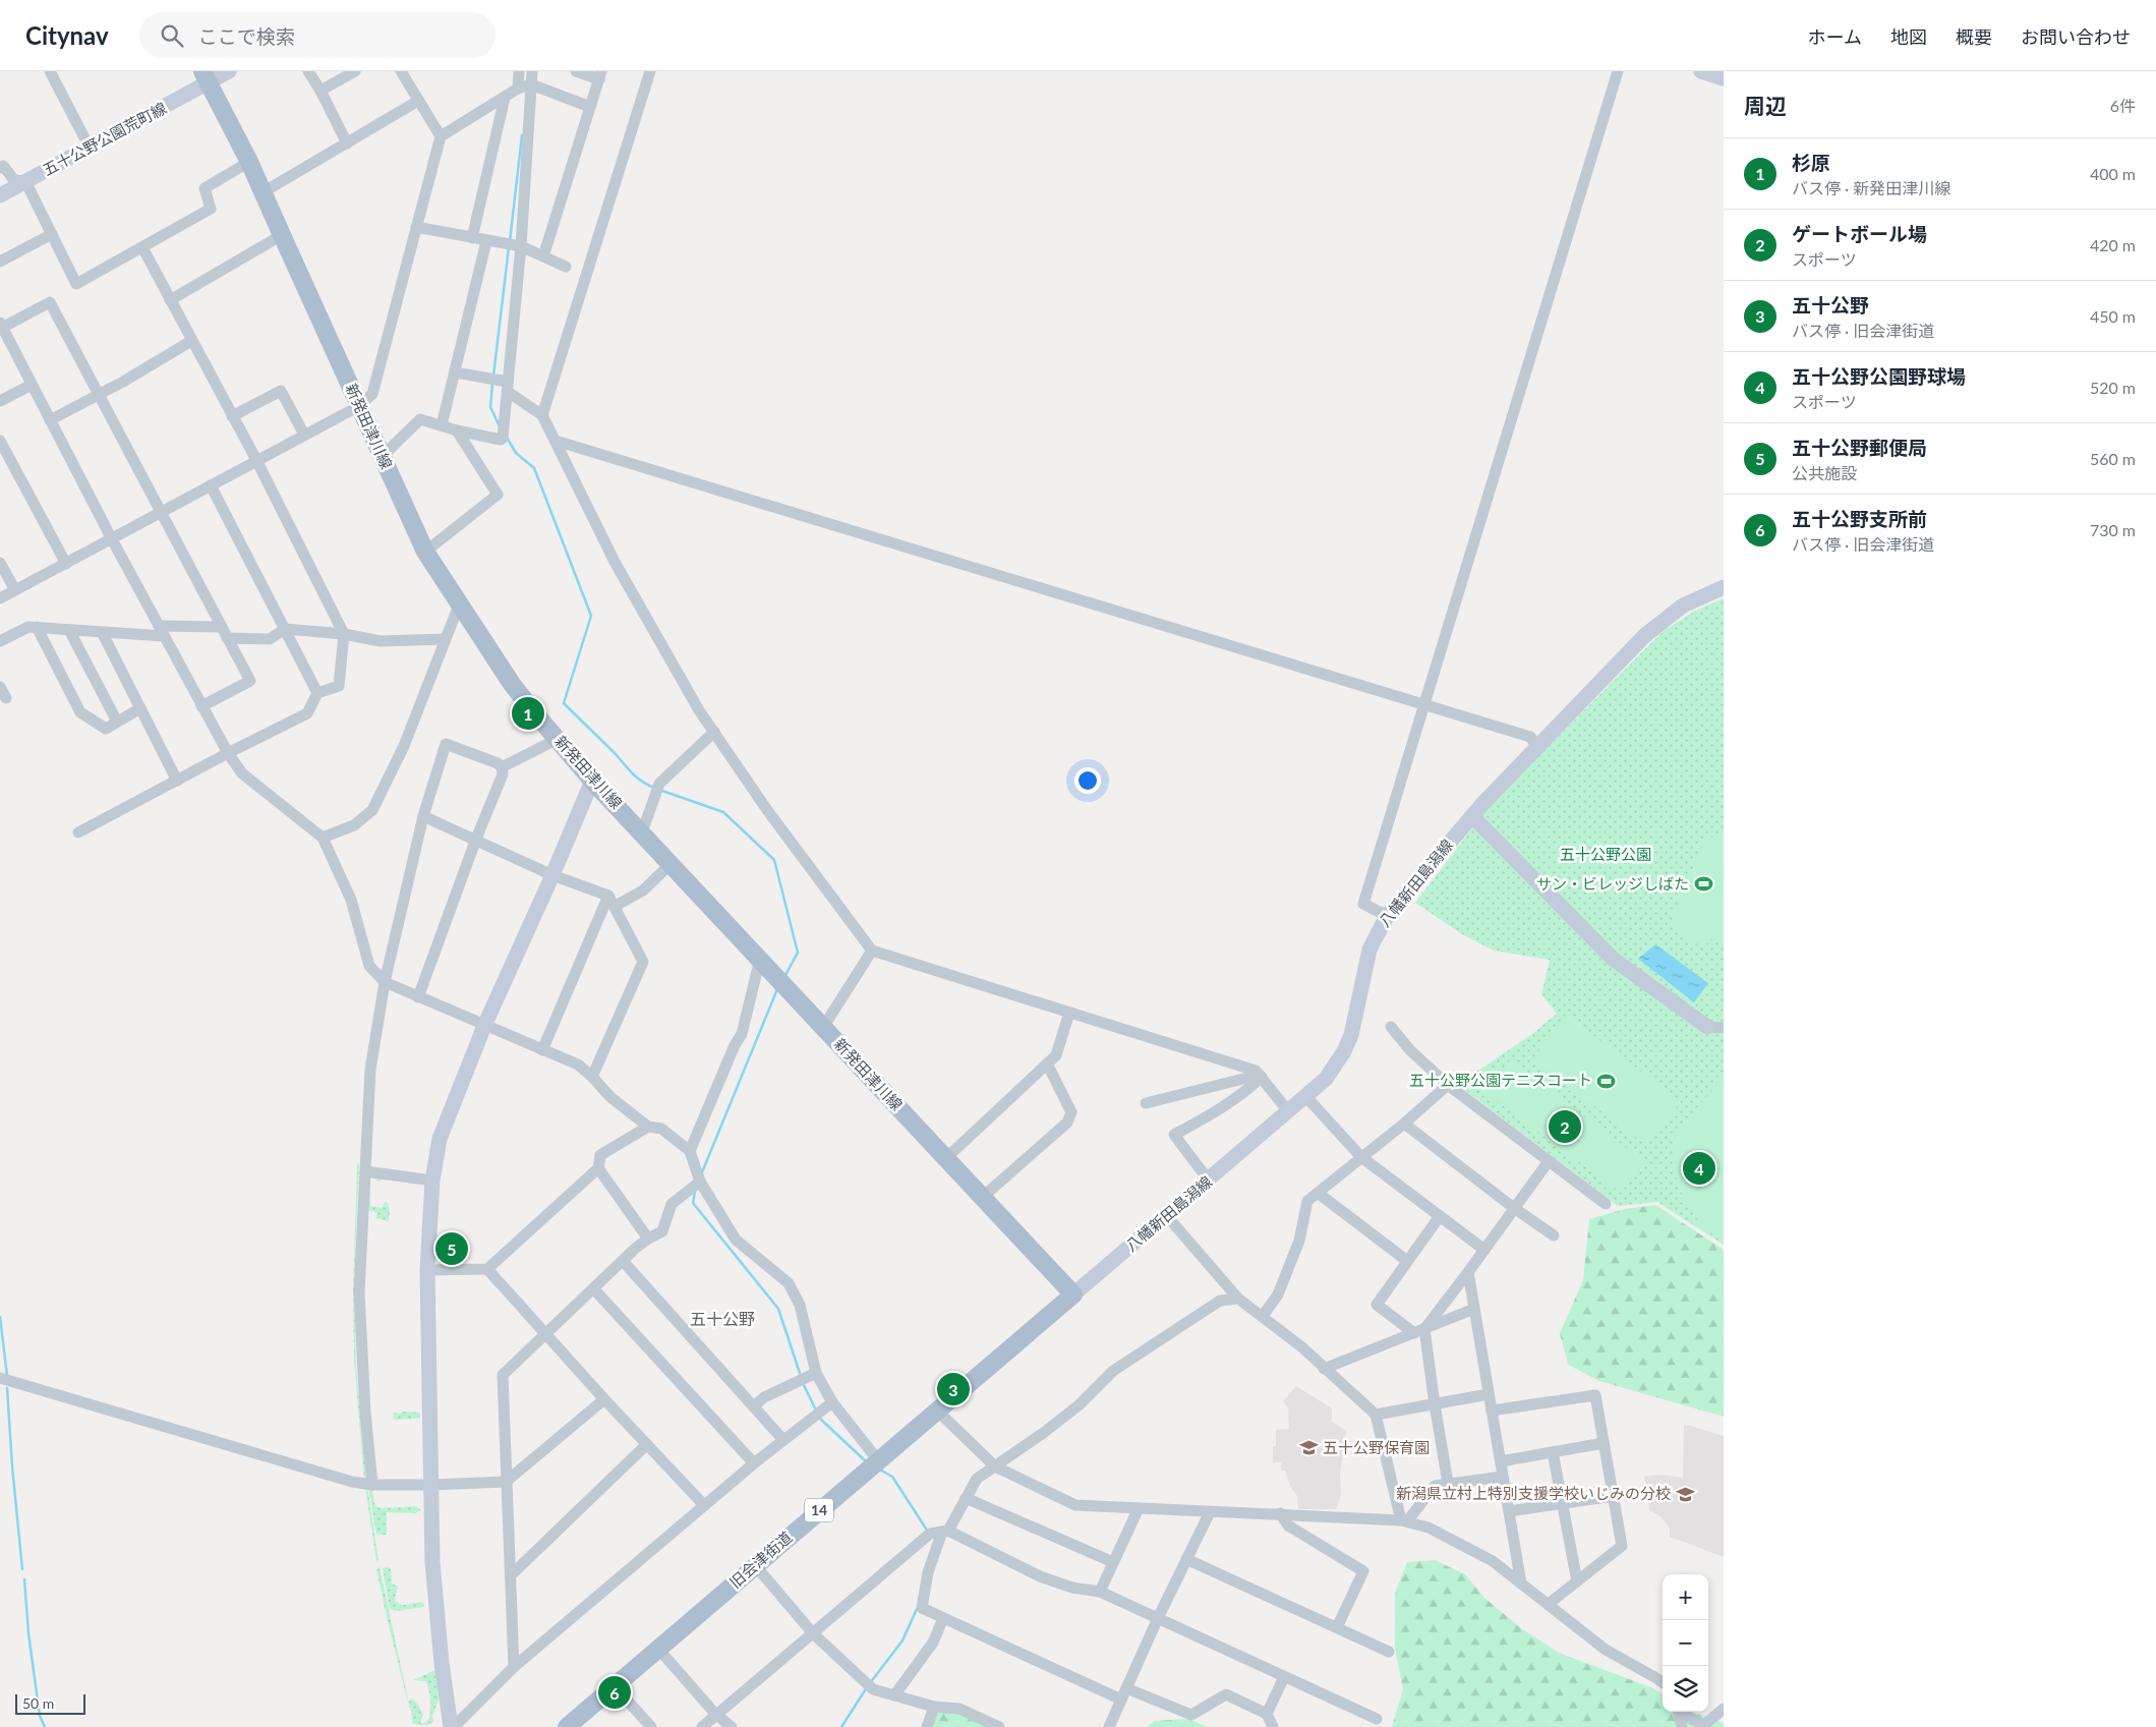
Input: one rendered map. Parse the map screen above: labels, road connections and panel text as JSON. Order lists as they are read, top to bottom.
{
  "streets": {
    "main road": ["新発田津川線", "14", "旧会津街道"],
    "street": ["五十公野公園荒町線", "八幡新田島潟線"]
  },
  "crossings": [
    ["五十公野公園荒町線", "新発田津川線"],
    ["新発田津川線", "八幡新田島潟線"],
    ["新発田津川線", "旧会津街道"],
    ["八幡新田島潟線", "旧会津街道"]
  ],
  "districts": ["五十公野"],
  "parks": ["五十公野公園"],
  "places": {
    "sports": ["サン・ビレッジしばた", "五十公野公園テニスコート"],
    "school or university": ["五十公野保育園", "新潟県立村上特別支援学校いじみの分校"]
  },
  "scale_bar": "50 m",
  "page": {
    "header": "Citynav",
    "search": "ここで検索",
    "nav": [
      "ホーム",
      "地図",
      "概要",
      "お問い合わせ"
    ],
    "heading": ["周辺", "6件"],
    "list": [
      {
        "mark": "1",
        "name": "杉原",
        "note": "バス停 · 新発田津川線",
        "value": "400 m"
      },
      {
        "mark": "2",
        "name": "ゲートボール場",
        "note": "スポーツ",
        "value": "420 m"
      },
      {
        "mark": "3",
        "name": "五十公野",
        "note": "バス停 · 旧会津街道",
        "value": "450 m"
      },
      {
        "mark": "4",
        "name": "五十公野公園野球場",
        "note": "スポーツ",
        "value": "520 m"
      },
      {
        "mark": "5",
        "name": "五十公野郵便局",
        "note": "公共施設",
        "value": "560 m"
      },
      {
        "mark": "6",
        "name": "五十公野支所前",
        "note": "バス停 · 旧会津街道",
        "value": "730 m"
      }
    ],
    "pins": [
      "1",
      "2",
      "4",
      "5",
      "3",
      "6"
    ],
    "map_buttons": ["+", "−"],
    "scale": "50 m"
  }
}
